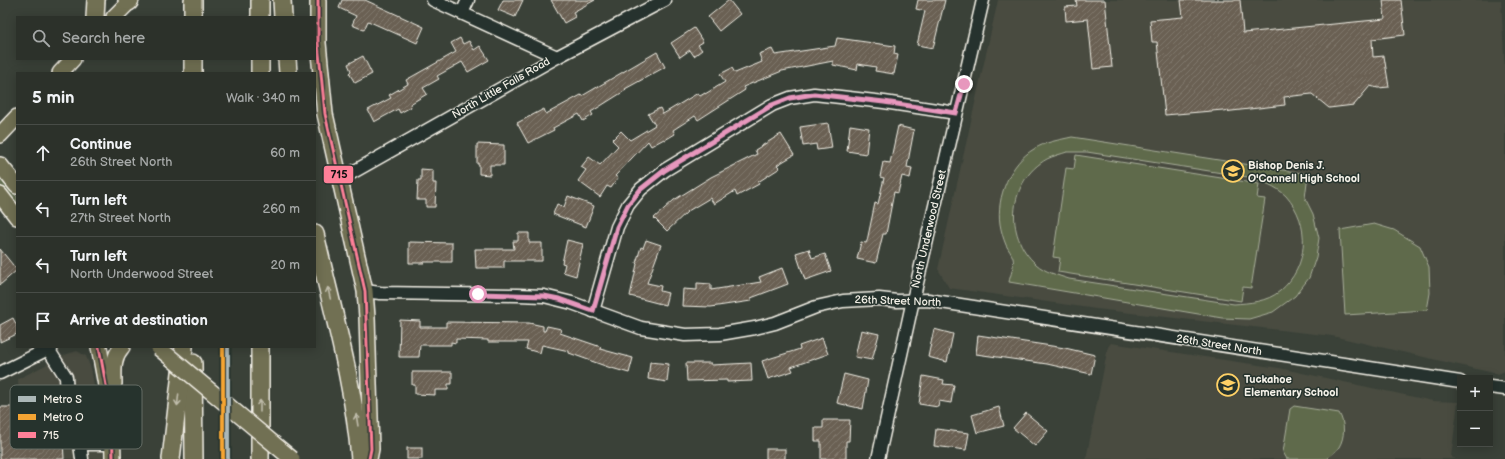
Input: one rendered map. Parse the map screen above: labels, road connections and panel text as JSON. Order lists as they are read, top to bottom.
{
  "streets": {
    "street": ["North Little Falls Road", "North Underwood Street", "26th Street North"]
  },
  "crossings": [
    ["North Underwood Street", "26th Street North"]
  ],
  "places": {
    "school or university": ["Bishop Denis J. O'Connell High School", "Tuckahoe Elementary School"]
  },
  "lines": ["transit line 715", "metro line S", "metro line O"],
  "legend": ["Metro S", "Metro O", "715"],
  "page": {
    "search": "Search here",
    "heading": ["5 min", "Walk · 340 m"],
    "list": [
      ["Continue", "26th Street North", "60 m"],
      ["Turn left", "27th Street North", "260 m"],
      ["Turn left", "North Underwood Street", "20 m"],
      "Arrive at destination"
    ],
    "map_buttons": ["+", "−"]
  }
}
